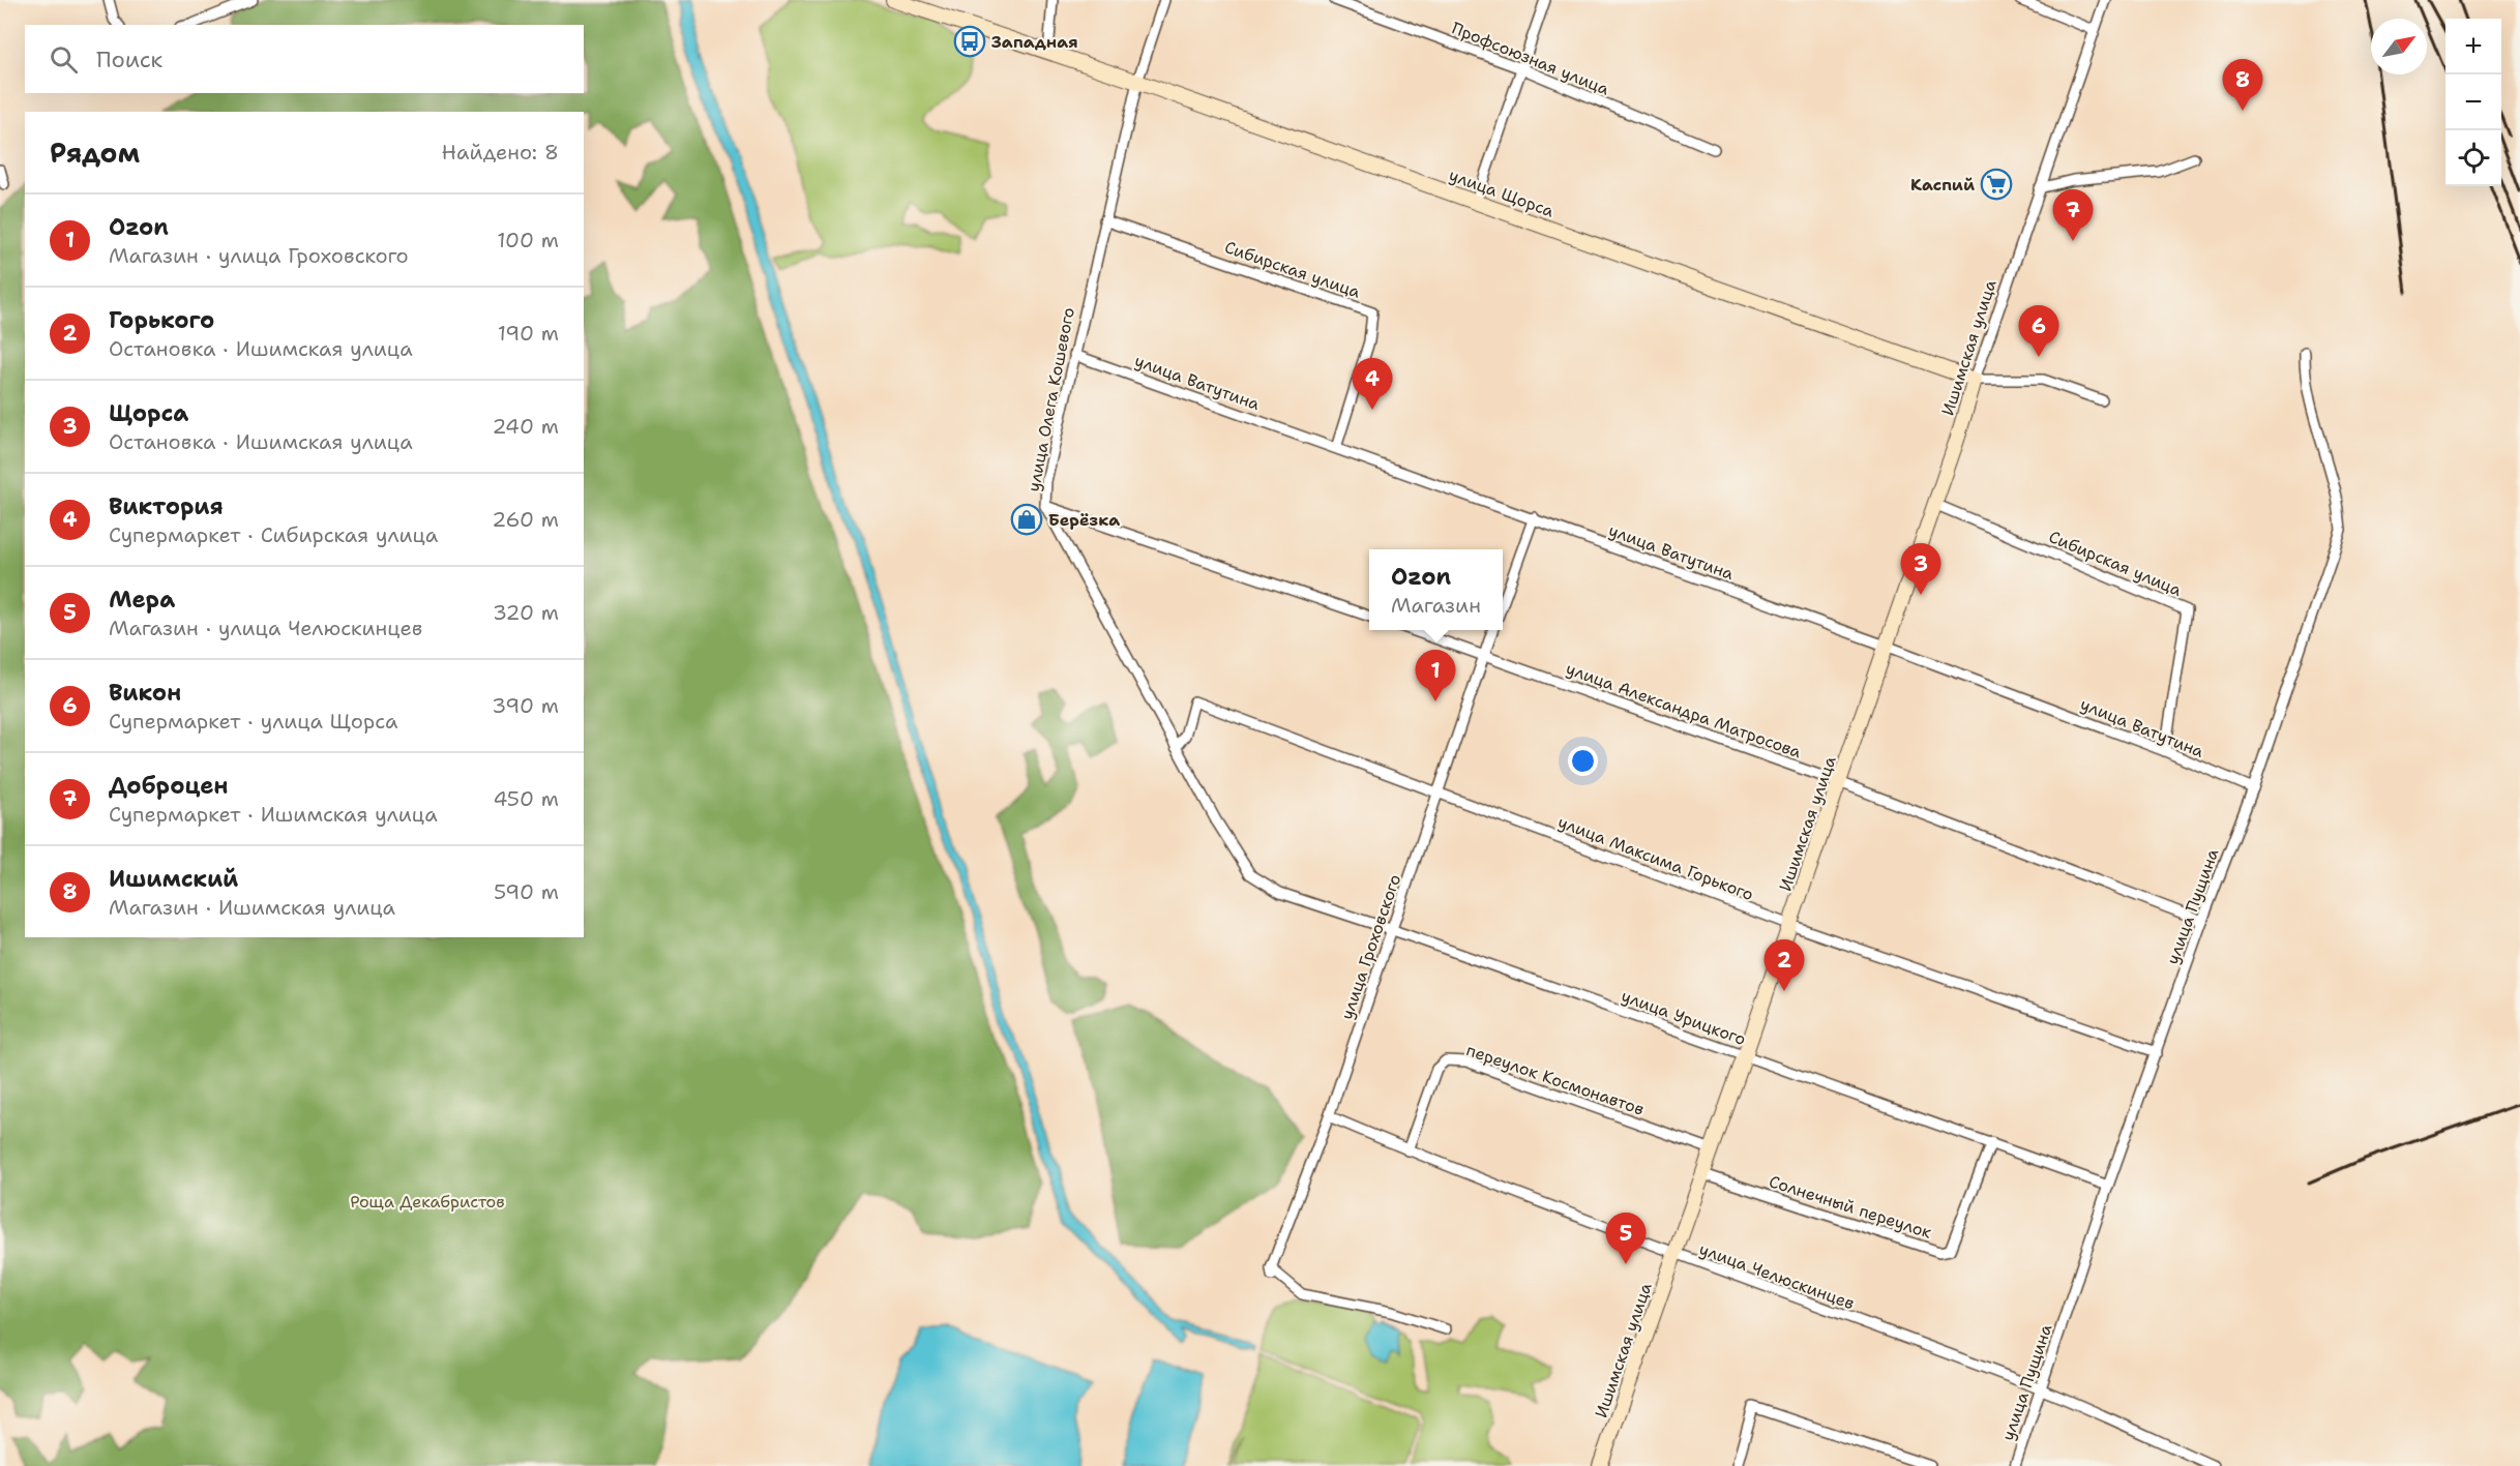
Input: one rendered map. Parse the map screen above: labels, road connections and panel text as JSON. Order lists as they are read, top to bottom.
{
  "streets": {
    "main road": ["улица Щорса", "Ишимская улица"],
    "street": [
      "Профсоюзная улица",
      "Сибирская улица",
      "улица Ватутина",
      "улица Олега Кошевого",
      "улица Александра Матросова",
      "улица Максима Горького",
      "улица Пущина",
      "улица Гроховского",
      "улица Урицкого",
      "переулок Космонавтов",
      "Солнечный переулок",
      "улица Челюскинцев"
    ]
  },
  "crossings": [
    ["улица Щорса", "Ишимская улица"],
    ["улица Щорса", "улица Олега Кошевого"],
    ["Сибирская улица", "Ишимская улица"],
    ["Сибирская улица", "улица Ватутина"],
    ["Сибирская улица", "улица Олега Кошевого"],
    ["Ишимская улица", "улица Ватутина"],
    ["Ишимская улица", "улица Александра Матросова"],
    ["Ишимская улица", "улица Максима Горького"],
    ["Ишимская улица", "улица Урицкого"],
    ["Ишимская улица", "переулок Космонавтов"],
    ["Ишимская улица", "Солнечный переулок"],
    ["Ишимская улица", "улица Челюскинцев"],
    ["улица Ватутина", "улица Олега Кошевого"],
    ["улица Ватутина", "улица Пущина"],
    ["улица Олега Кошевого", "улица Максима Горького"],
    ["улица Олега Кошевого", "улица Урицкого"],
    ["улица Александра Матросова", "улица Пущина"],
    ["улица Александра Матросова", "улица Гроховского"],
    ["улица Максима Горького", "улица Пущина"],
    ["улица Максима Горького", "улица Гроховского"],
    ["улица Пущина", "улица Урицкого"],
    ["улица Пущина", "улица Челюскинцев"],
    ["улица Гроховского", "улица Урицкого"],
    ["улица Гроховского", "улица Челюскинцев"],
    ["улица Урицкого", "Солнечный переулок"],
    ["переулок Космонавтов", "улица Челюскинцев"]
  ],
  "parks": ["Роща Декабристов"],
  "places": {
    "bus stop": ["Западная"],
    "supermarket": ["Каспий"],
    "shop": ["Берёзка"]
  },
  "north": "top right",
  "page": {
    "map_buttons": ["+", "−"],
    "search": "Поиск",
    "pins": [
      "8",
      "7",
      "6",
      "4",
      "3",
      "1",
      "2",
      "5"
    ],
    "heading": ["Рядом", "Найдено: 8"],
    "list": [
      {
        "mark": "1",
        "name": "Ozon",
        "note": "Магазин · улица Гроховского",
        "value": "100 m"
      },
      {
        "mark": "2",
        "name": "Горького",
        "note": "Остановка · Ишимская улица",
        "value": "190 m"
      },
      {
        "mark": "3",
        "name": "Щорса",
        "note": "Остановка · Ишимская улица",
        "value": "240 m"
      },
      {
        "mark": "4",
        "name": "Виктория",
        "note": "Супермаркет · Сибирская улица",
        "value": "260 m"
      },
      {
        "mark": "5",
        "name": "Мера",
        "note": "Магазин · улица Челюскинцев",
        "value": "320 m"
      },
      {
        "mark": "6",
        "name": "Викон",
        "note": "Супермаркет · улица Щорса",
        "value": "390 m"
      },
      {
        "mark": "7",
        "name": "Доброцен",
        "note": "Супермаркет · Ишимская улица",
        "value": "450 m"
      },
      {
        "mark": "8",
        "name": "Ишимский",
        "note": "Магазин · Ишимская улица",
        "value": "590 m"
      }
    ],
    "popup": ["Ozon", "Магазин"]
  }
}
